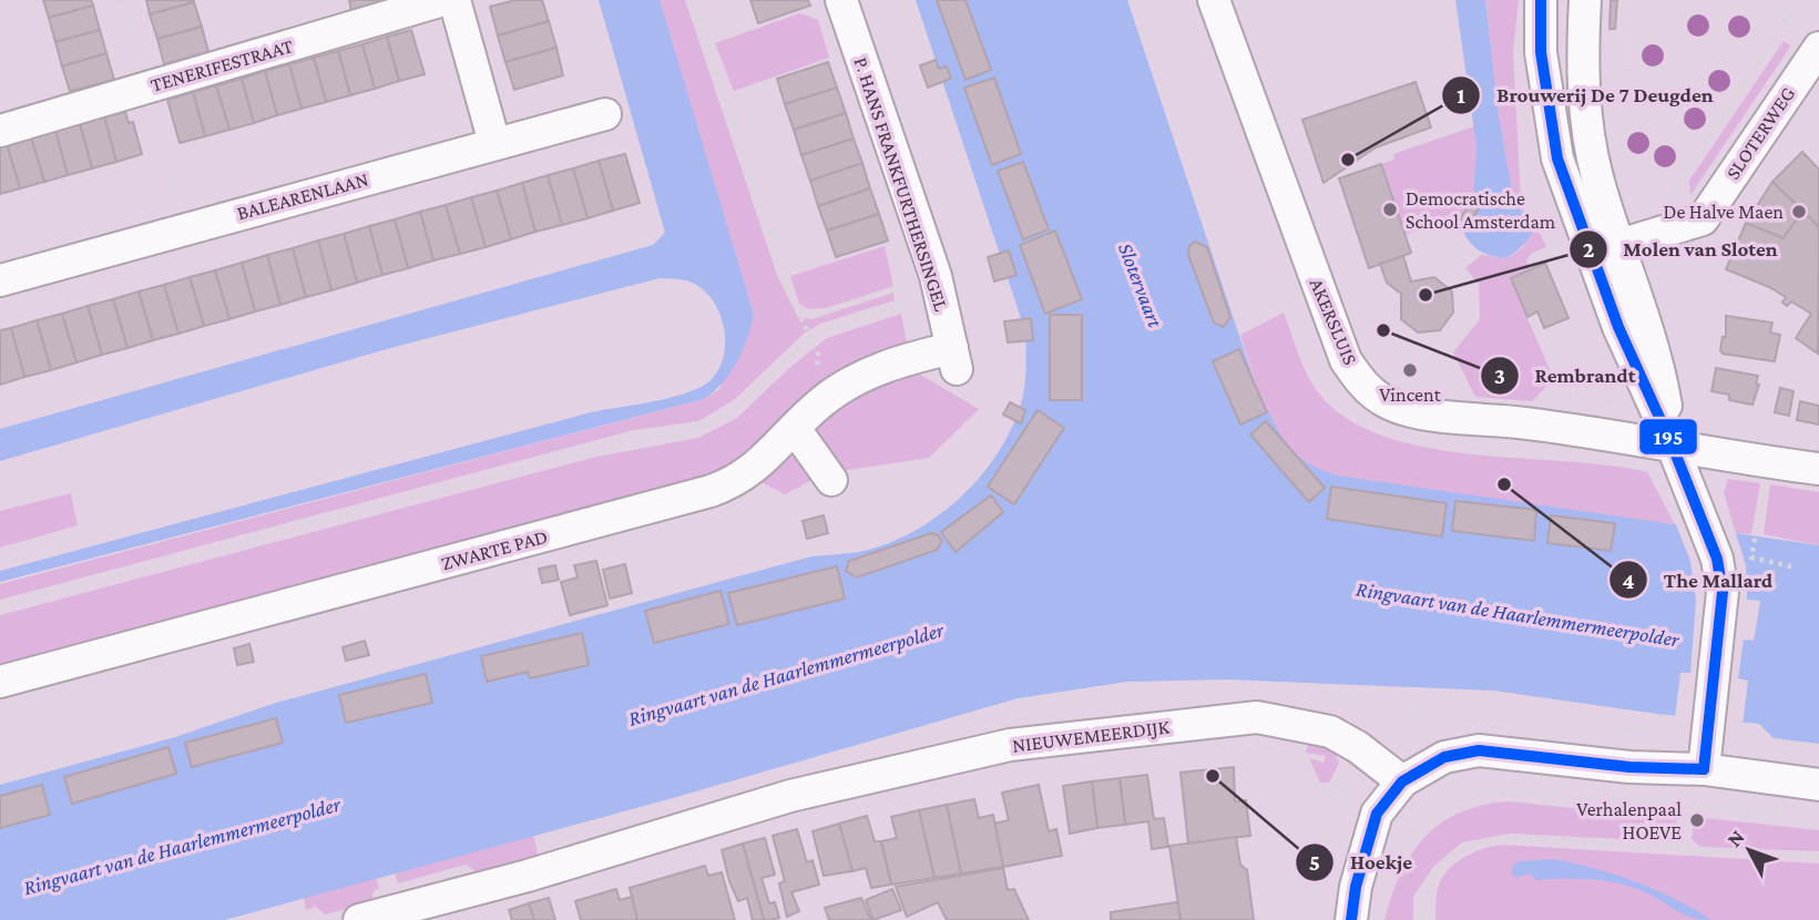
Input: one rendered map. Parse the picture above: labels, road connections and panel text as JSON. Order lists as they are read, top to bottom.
{
  "streets": {
    "street": [
      "TENERIFESTRAAT",
      "SLOTERWEG",
      "P. HANS FRANKFURTHERSINGEL",
      "BALEARENLAAN",
      "AKERSLUIS",
      "ZWARTE PAD",
      "NIEUWEMEERDIJK"
    ]
  },
  "crossings": [
    ["P. HANS FRANKFURTHERSINGEL", "ZWARTE PAD"]
  ],
  "water": ["Slotervaart", "Ringvaart van de Haarlemmermeerpolder"],
  "places": [
    "Brouwerij De 7 Deugden",
    "Democratische School Amsterdam",
    "De Halve Maen",
    "Molen van Sloten",
    "Rembrandt",
    "Vincent",
    "The Mallard",
    "Hoekje",
    "Verhalenpaal HOEVE"
  ],
  "lines": ["transit line 195"],
  "north": "top left"
}
